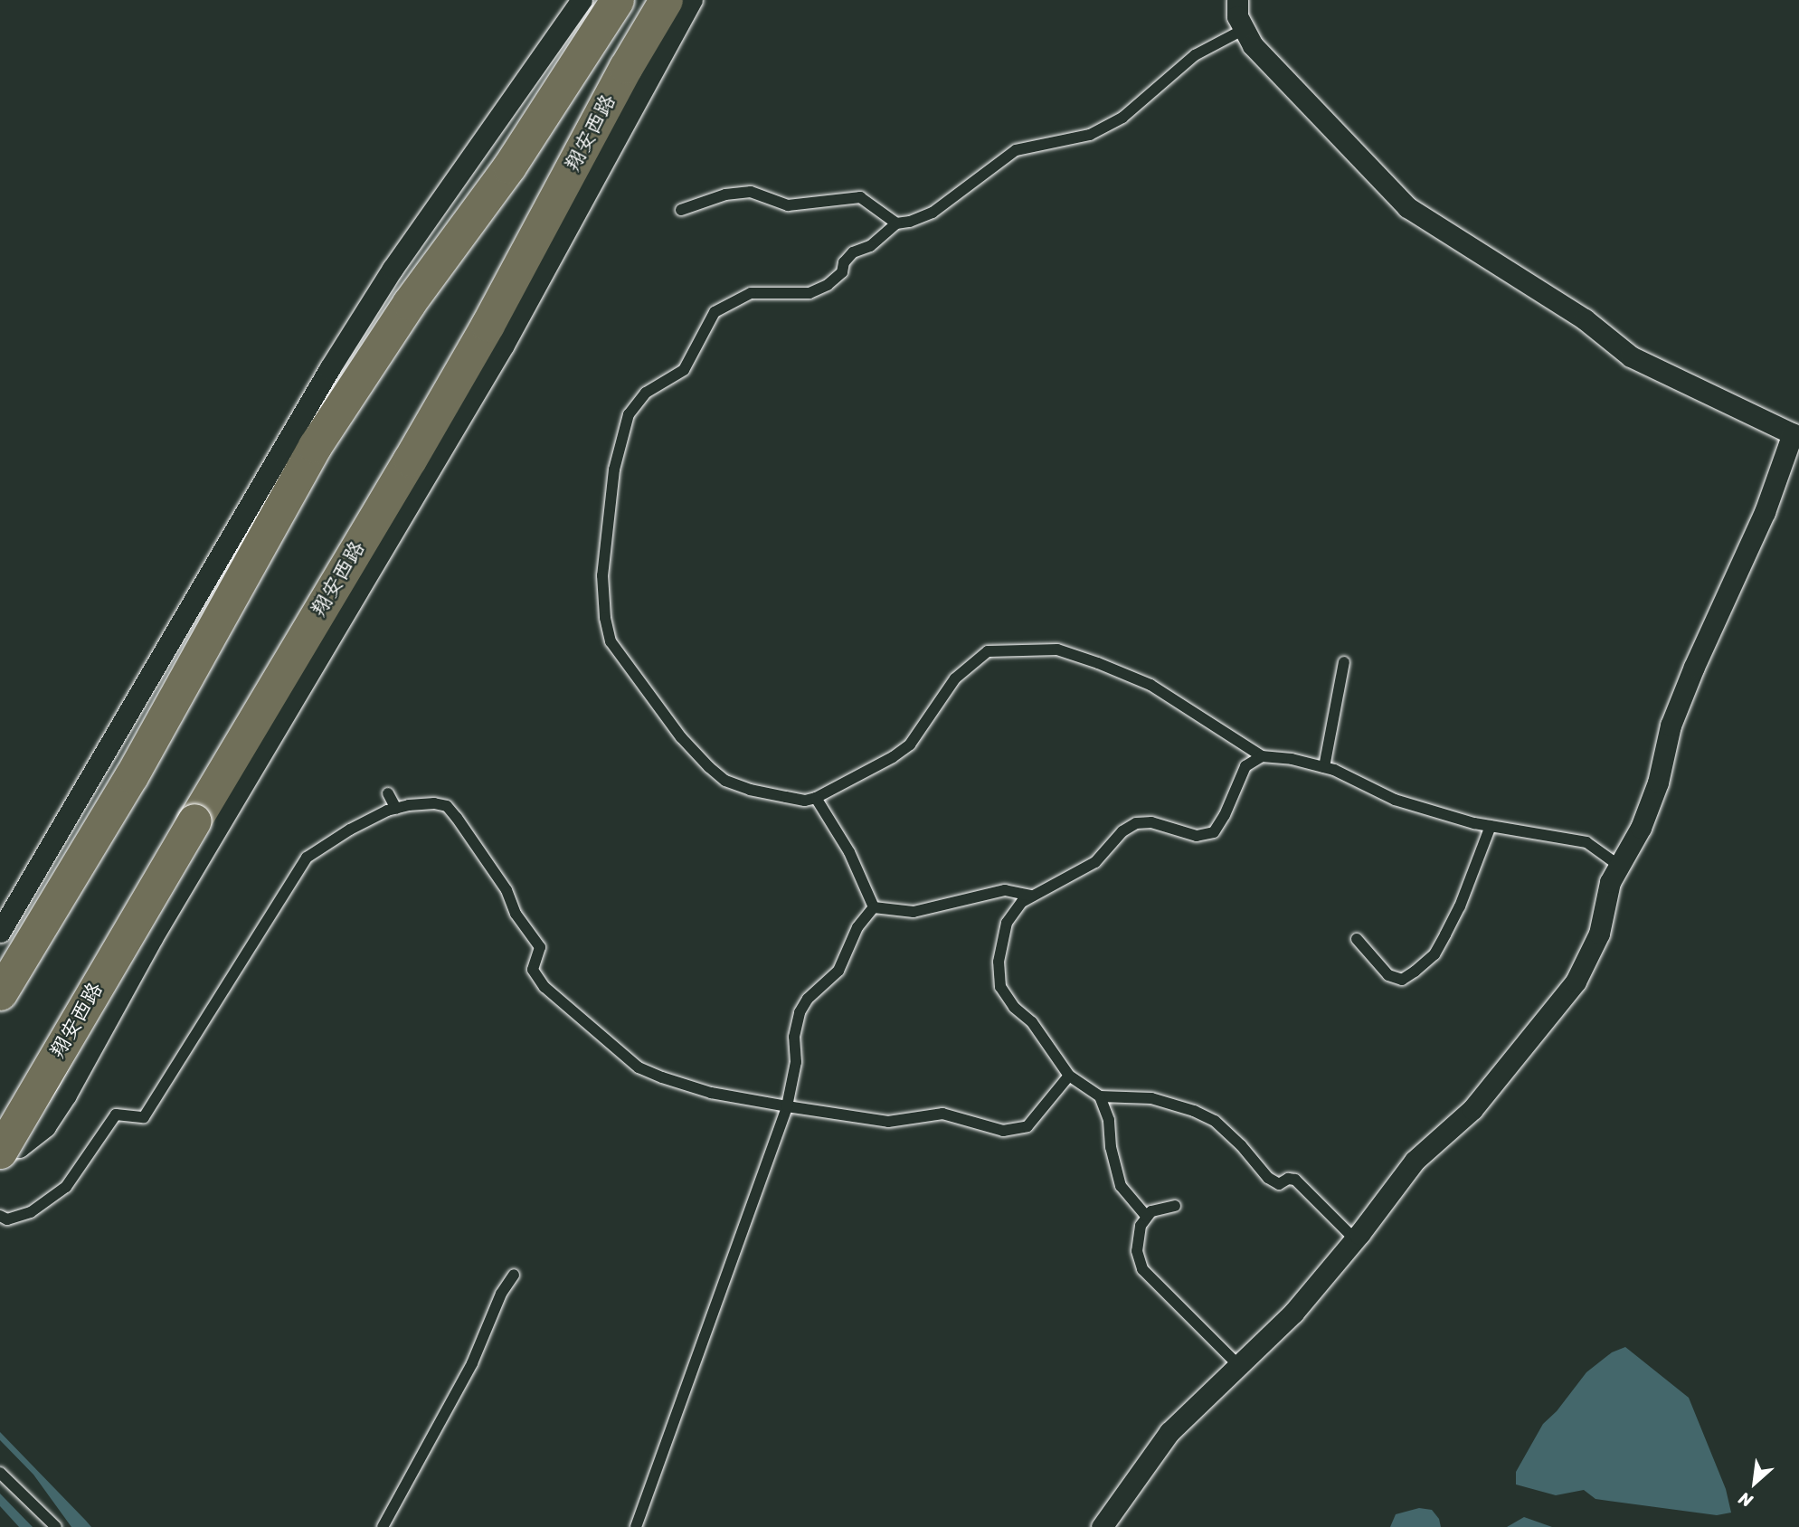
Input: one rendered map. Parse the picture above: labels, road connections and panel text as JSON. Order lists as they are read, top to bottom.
{
  "streets": {
    "main road": ["翔安西路"]
  },
  "north": "bottom left"
}
